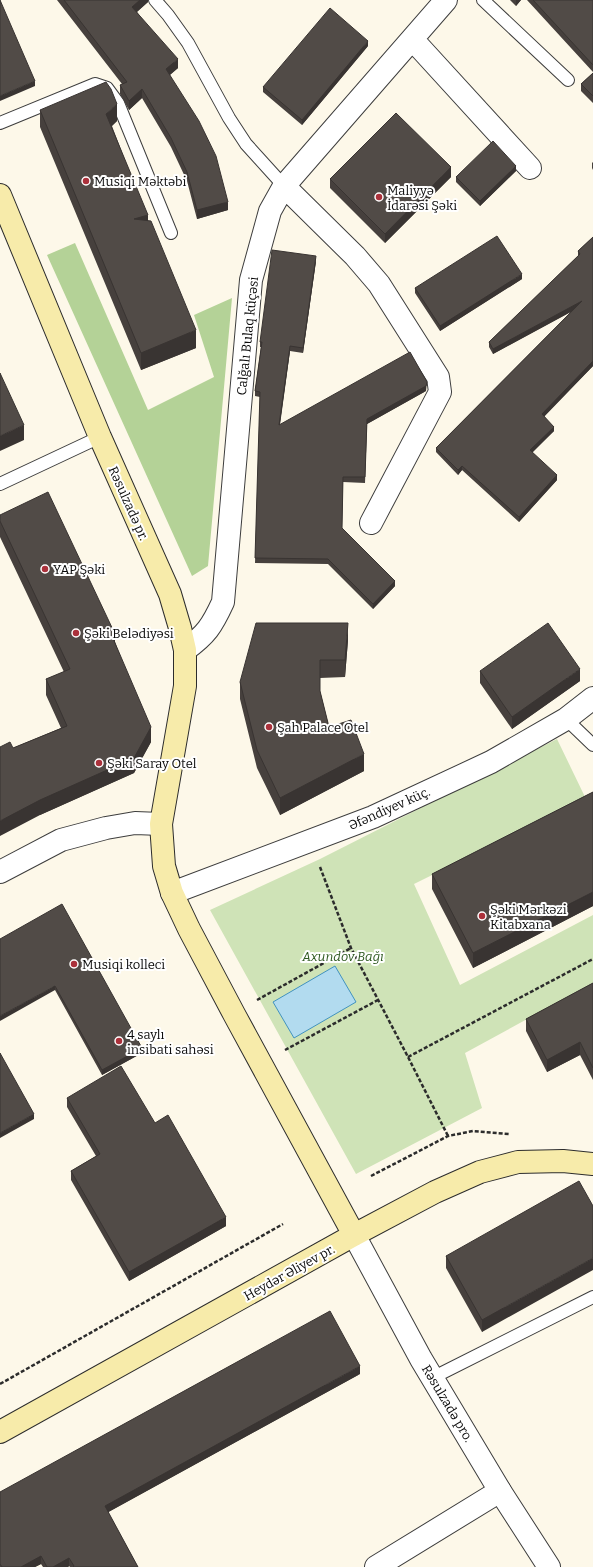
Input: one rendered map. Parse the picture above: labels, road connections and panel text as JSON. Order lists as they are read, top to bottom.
{
  "streets": {
    "main road": ["Rəsulzadə pr.", "Heydər Əliyev pr."],
    "street": ["Calğalı Bulaq küçəsi", "Əfəndiyev küç.", "Rəsulzadə pro."]
  },
  "crossings": [
    ["Calğalı Bulaq küçəsi", "Rəsulzadə pr."],
    ["Rəsulzadə pr.", "Əfəndiyev küç."],
    ["Rəsulzadə pr.", "Heydər Əliyev pr."],
    ["Rəsulzadə pr.", "Rəsulzadə pro."],
    ["Heydər Əliyev pr.", "Rəsulzadə pro."]
  ],
  "parks": ["Axundov Bağı"],
  "places": [
    "Musiqi Məktəbi",
    "Maliyyə İdarəsi Şəki",
    "YAP Şəki",
    "Şəki Belədiyəsi",
    "Şah Palace Otel",
    "Şəki Saray Otel",
    "Şəki Mərkəzi Kitabxana",
    "Musiqi kolleci",
    "4 saylı insibati sahəsi"
  ]
}
